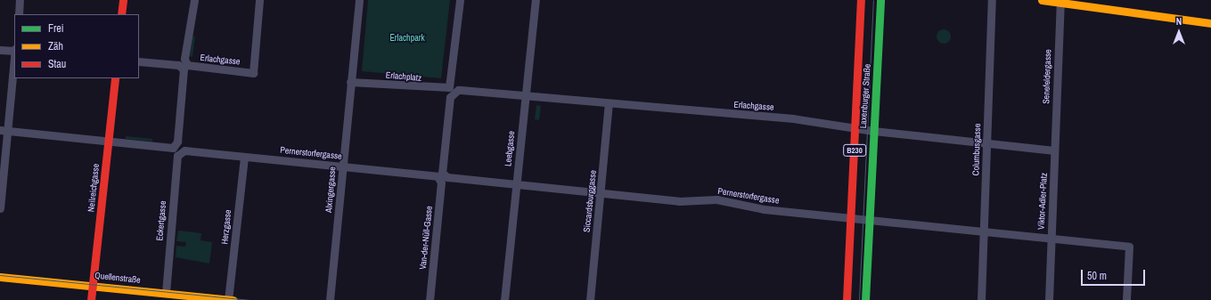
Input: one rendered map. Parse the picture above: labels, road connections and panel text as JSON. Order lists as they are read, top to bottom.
{
  "streets": {
    "main road": [
      "Laxenburger Straße",
      "B230",
      "Neilreichgasse",
      "Quellenstraße"
    ],
    "street": [
      "Erlachgasse",
      "Erlachplatz",
      "Senefeldergasse",
      "Leebgasse",
      "Columbusgasse",
      "Pernerstorfergasse",
      "Alxingergasse",
      "Siccardsburggasse",
      "Viktor-Adler-Platz",
      "Eckertgasse",
      "Herzgasse",
      "Van-der-Nüll-Gasse"
    ]
  },
  "crossings": [
    ["Erlachgasse", "Senefeldergasse"],
    ["Erlachgasse", "Laxenburger Straße"],
    ["Erlachgasse", "Leebgasse"],
    ["Erlachgasse", "Columbusgasse"],
    ["Erlachgasse", "Siccardsburggasse"],
    ["Erlachgasse", "Viktor-Adler-Platz"],
    ["Erlachgasse", "Eckertgasse"],
    ["Erlachgasse", "Van-der-Nüll-Gasse"],
    ["Erlachplatz", "Alxingergasse"],
    ["Senefeldergasse", "Viktor-Adler-Platz"],
    ["Laxenburger Straße", "Pernerstorfergasse"],
    ["Leebgasse", "Pernerstorfergasse"],
    ["Columbusgasse", "Pernerstorfergasse"],
    ["Pernerstorfergasse", "Neilreichgasse"],
    ["Pernerstorfergasse", "Alxingergasse"],
    ["Pernerstorfergasse", "Siccardsburggasse"],
    ["Pernerstorfergasse", "Viktor-Adler-Platz"],
    ["Pernerstorfergasse", "Eckertgasse"],
    ["Pernerstorfergasse", "Herzgasse"],
    ["Pernerstorfergasse", "Van-der-Nüll-Gasse"],
    ["Neilreichgasse", "Quellenstraße"],
    ["Eckertgasse", "Quellenstraße"],
    ["Herzgasse", "Quellenstraße"]
  ],
  "parks": ["Erlachpark"],
  "legend": ["Frei", "Zäh", "Stau"],
  "scale_bar": "50 m",
  "north": "top"
}
